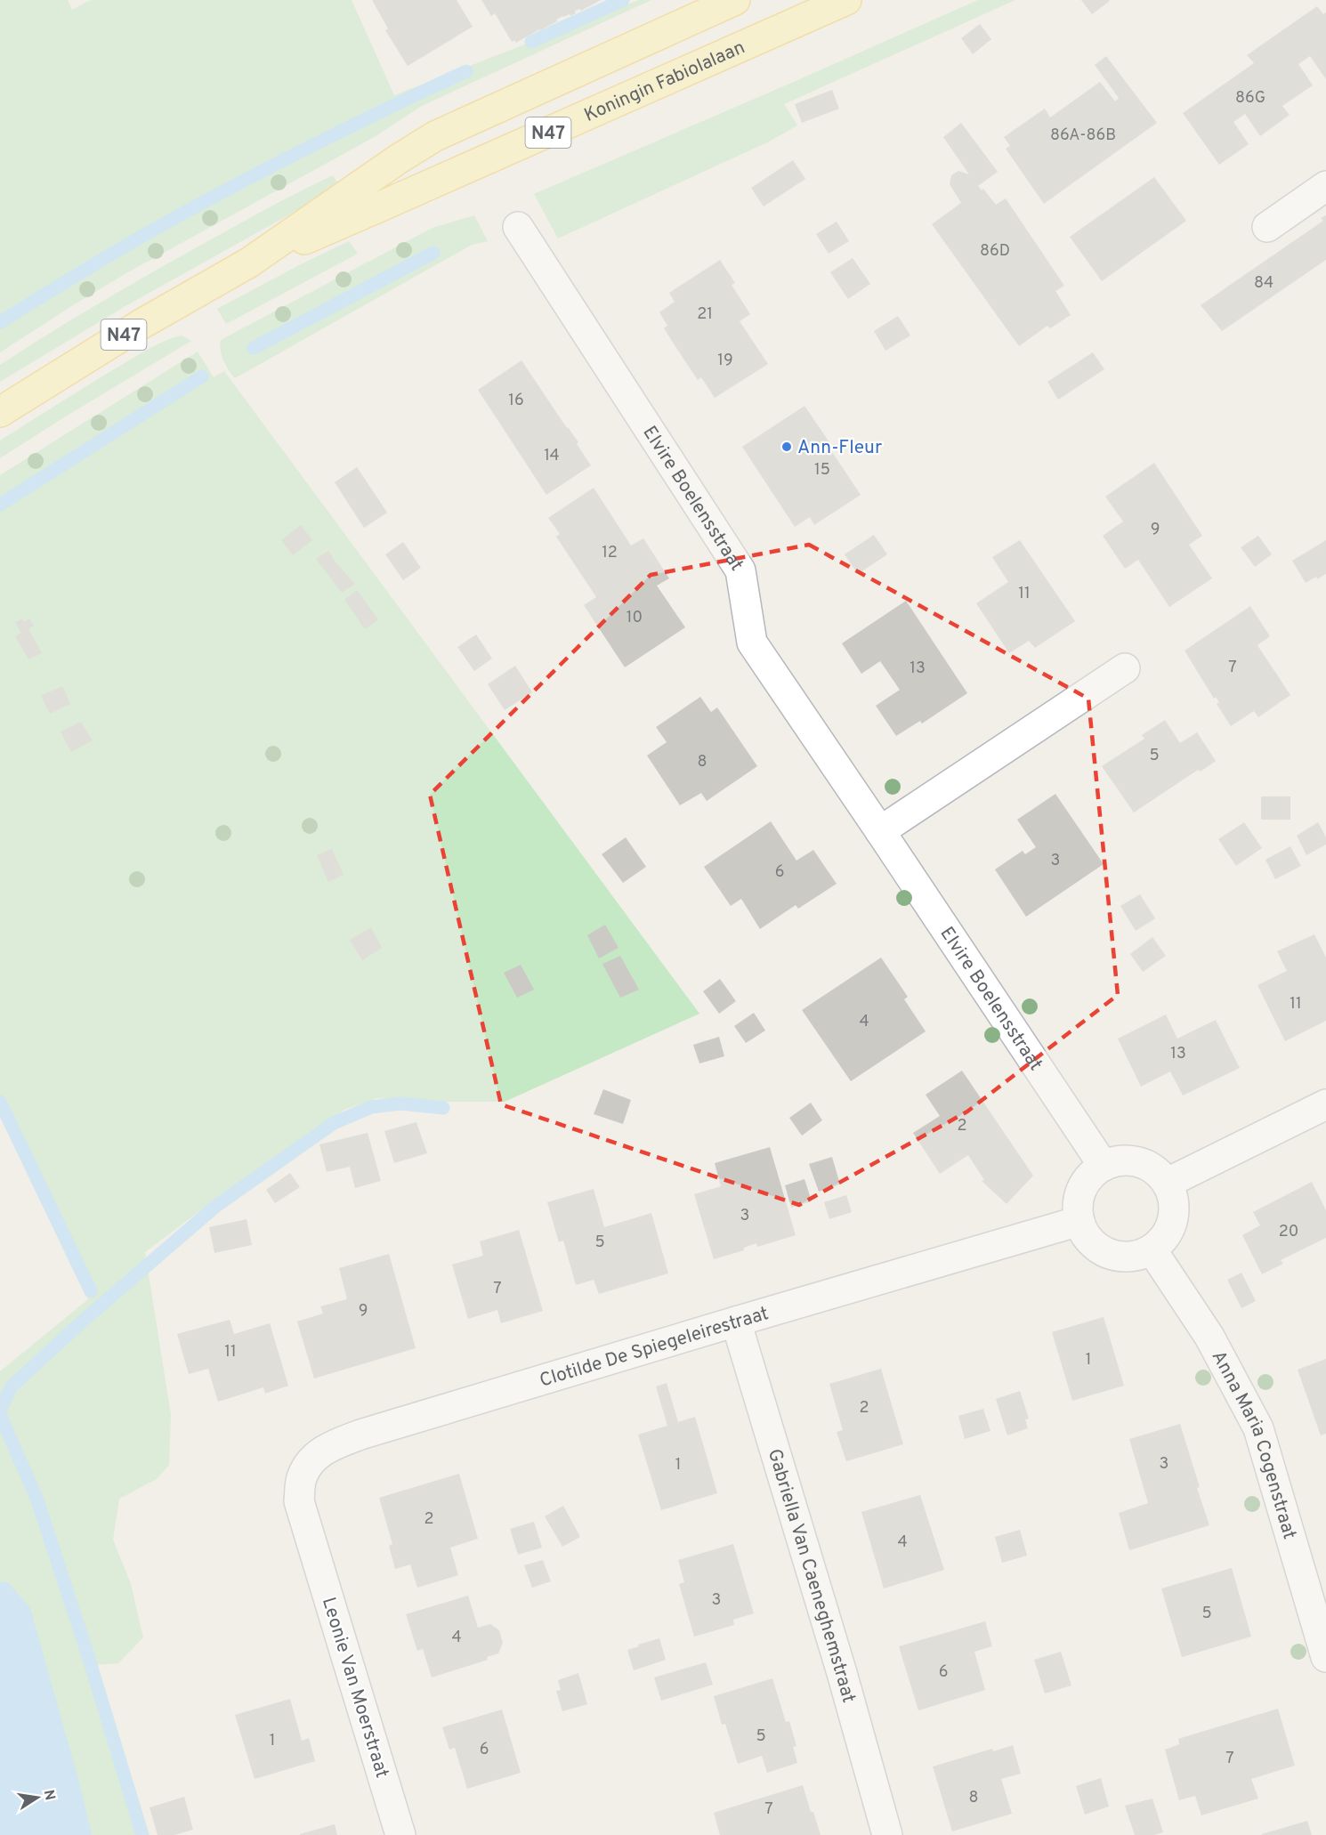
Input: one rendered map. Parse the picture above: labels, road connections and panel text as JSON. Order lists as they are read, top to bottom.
{
  "streets": {
    "main road": ["Koningin Fabiolalaan", "N47"],
    "street": [
      "Elvire Boelensstraat",
      "Clotilde De Spiegeleirestraat",
      "Anna Maria Cogenstraat",
      "Gabriella Van Caeneghemstraat",
      "Leonie Van Moerstraat"
    ]
  },
  "crossings": [
    ["Elvire Boelensstraat", "Clotilde De Spiegeleirestraat"],
    ["Elvire Boelensstraat", "Anna Maria Cogenstraat"],
    ["Clotilde De Spiegeleirestraat", "Anna Maria Cogenstraat"],
    ["Clotilde De Spiegeleirestraat", "Gabriella Van Caeneghemstraat"],
    ["Clotilde De Spiegeleirestraat", "Leonie Van Moerstraat"]
  ],
  "places": ["Ann-Fleur"],
  "house_numbers": [
    "86G",
    "86A-86B",
    "86D",
    "84",
    "21",
    "19",
    "16",
    "14",
    "15",
    "9",
    "12",
    "11",
    "10",
    "7",
    "13",
    "5",
    "8",
    "3",
    "6",
    "11",
    "4",
    "13",
    "2",
    "3",
    "20",
    "5",
    "7",
    "9",
    "11",
    "1",
    "2",
    "3",
    "1",
    "2",
    "4",
    "3",
    "5",
    "4",
    "6",
    "5",
    "1",
    "6",
    "7",
    "8",
    "7"
  ],
  "north": "right"
}
